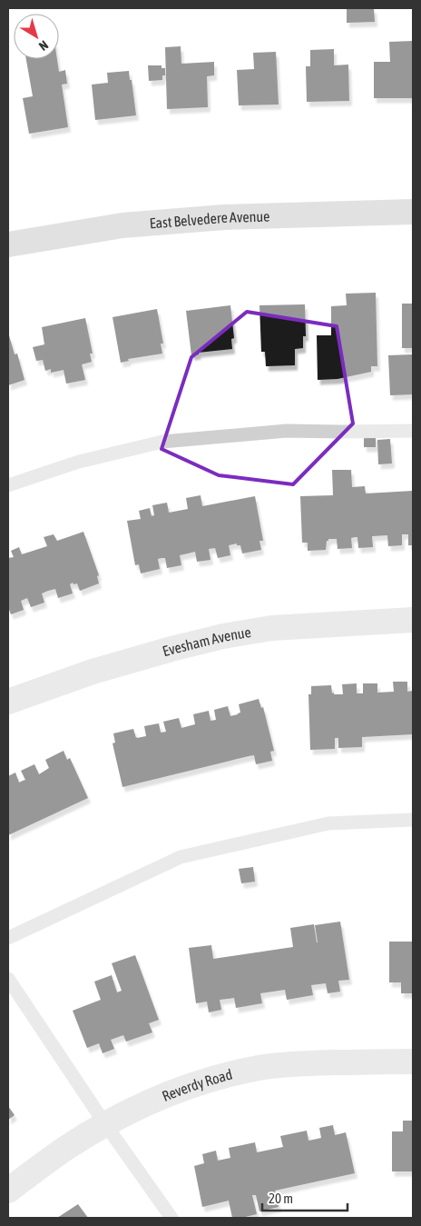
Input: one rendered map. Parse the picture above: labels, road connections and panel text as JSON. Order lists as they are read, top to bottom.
{
  "streets": {
    "main road": ["East Belvedere Avenue"],
    "street": ["Evesham Avenue", "Reverdy Road"]
  },
  "scale_bar": "20 m",
  "north": "bottom right"
}
